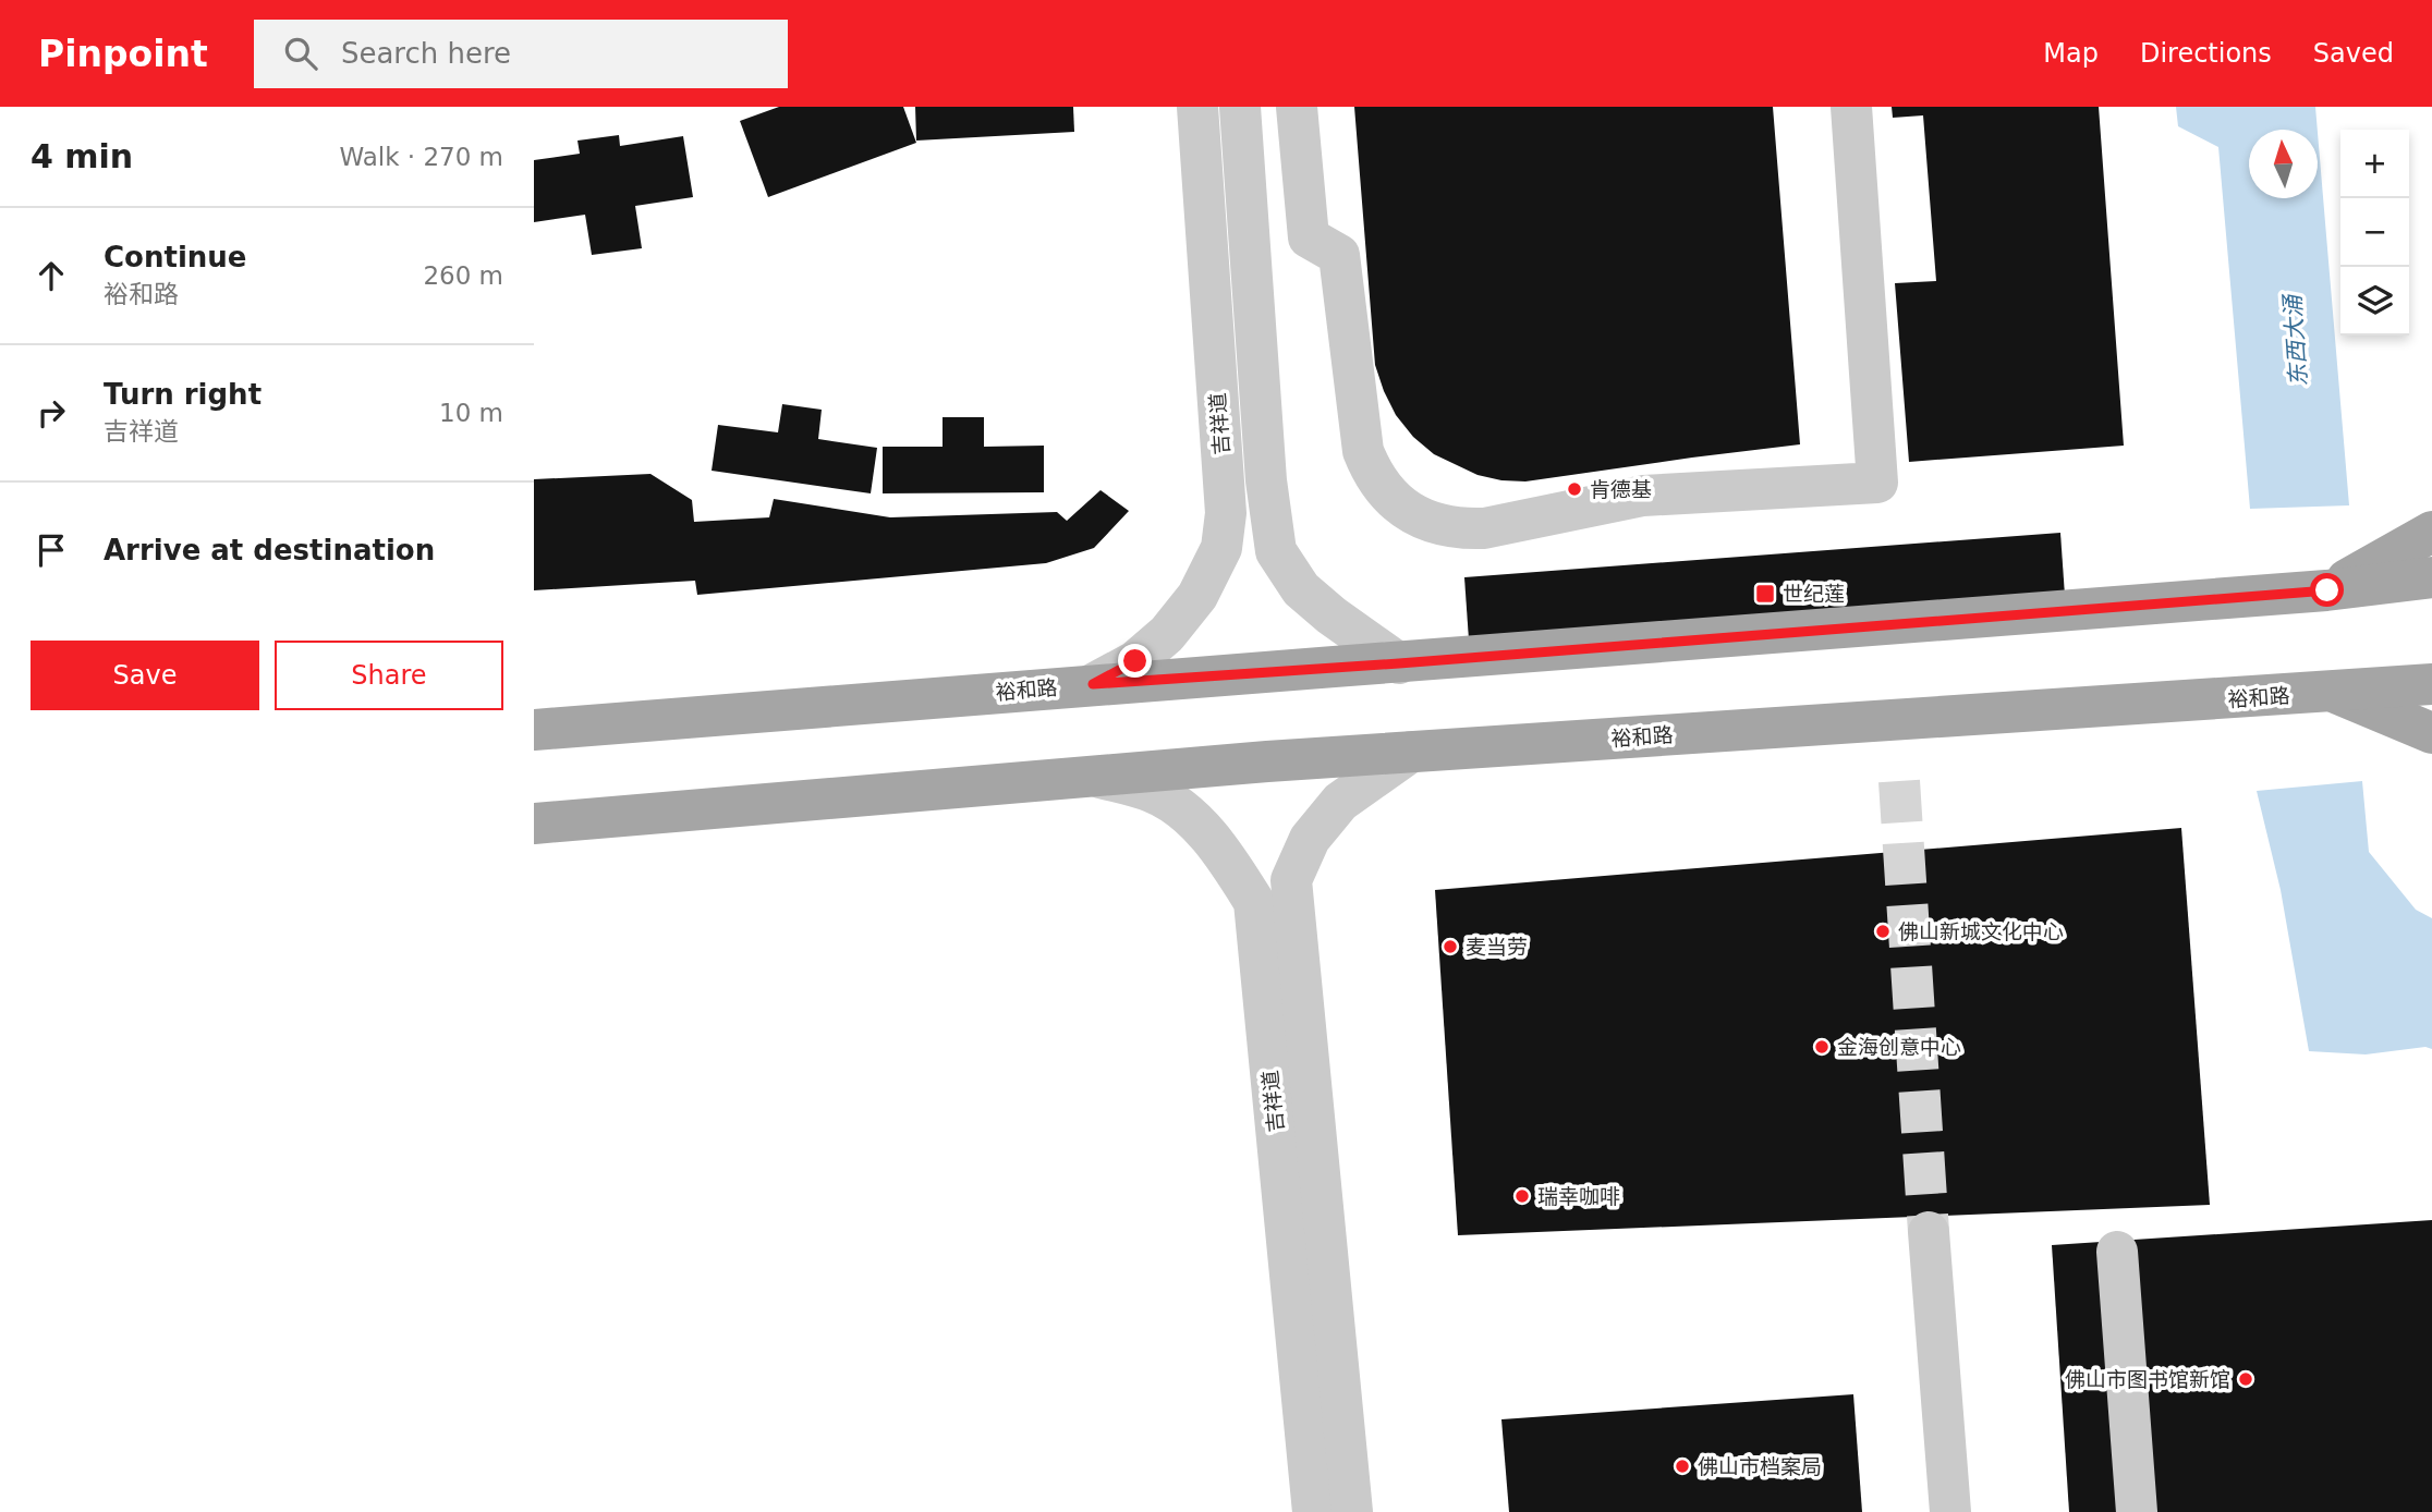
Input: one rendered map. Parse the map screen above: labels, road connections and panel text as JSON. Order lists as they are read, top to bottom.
{
  "streets": {
    "main road": ["裕和路"],
    "street": ["吉祥道"]
  },
  "crossings": [
    ["吉祥道", "裕和路"]
  ],
  "water": ["东西大涌"],
  "places": {
    "other": [
      "肯德基",
      "佛山新城文化中心",
      "麦当劳",
      "金海创意中心",
      "瑞幸咖啡",
      "佛山市图书馆新馆",
      "佛山市档案局"
    ],
    "transit": ["世纪莲"]
  },
  "north": "top",
  "page": {
    "header": "Pinpoint",
    "search": "Search here",
    "nav": ["Map", "Directions", "Saved"],
    "heading": ["4 min", "Walk · 270 m"],
    "map_buttons": ["+", "−"],
    "list": [
      ["Continue", "裕和路", "260 m"],
      ["Turn right", "吉祥道", "10 m"],
      "Arrive at destination"
    ],
    "buttons": ["Save", "Share"]
  }
}
